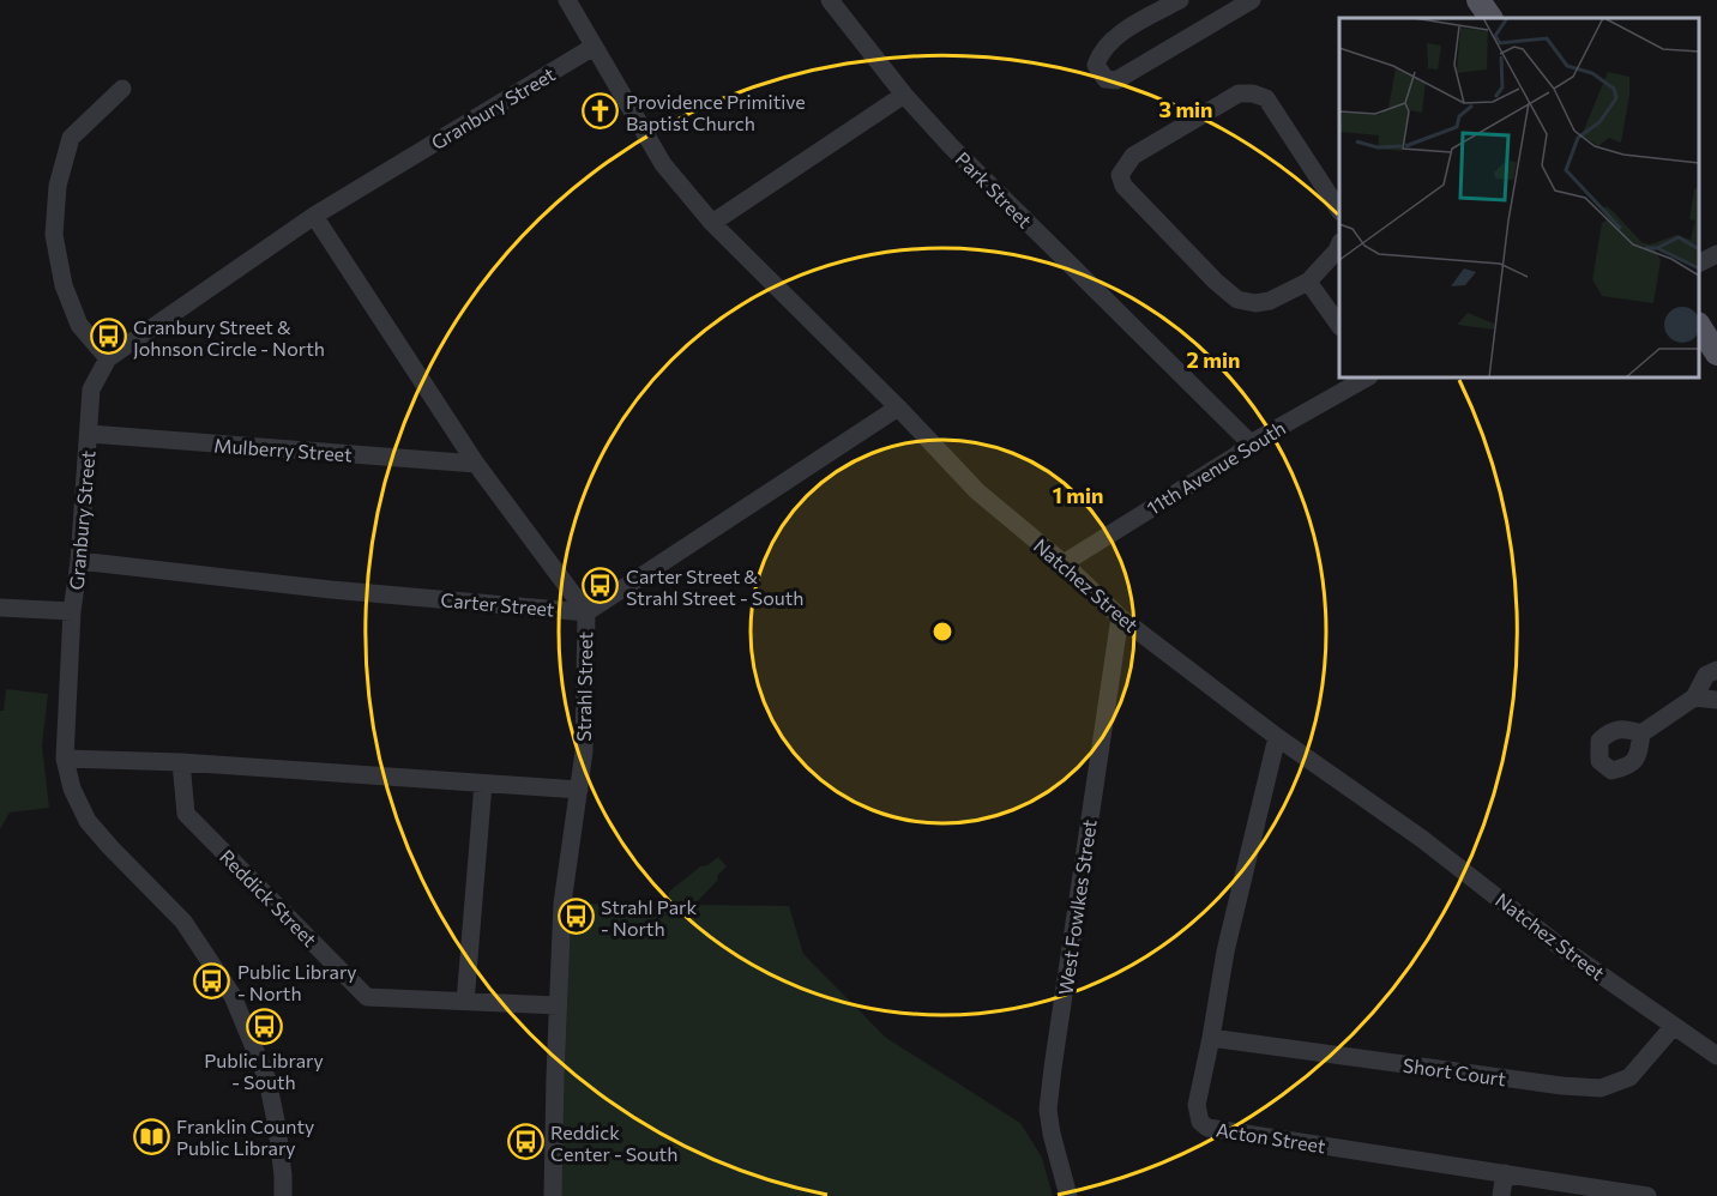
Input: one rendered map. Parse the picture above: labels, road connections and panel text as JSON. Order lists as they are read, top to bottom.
{
  "streets": {
    "street": [
      "Granbury Street",
      "Park Street",
      "Mulberry Street",
      "11th Avenue South",
      "Natchez Street",
      "Carter Street",
      "Strahl Street",
      "Reddick Street",
      "West Fowlkes Street",
      "Short Court",
      "Acton Street"
    ]
  },
  "crossings": [
    ["Granbury Street", "Mulberry Street"],
    ["Granbury Street", "Natchez Street"],
    ["Granbury Street", "Carter Street"],
    ["Granbury Street", "Strahl Street"],
    ["Park Street", "11th Avenue South"],
    ["Mulberry Street", "Strahl Street"],
    ["11th Avenue South", "Natchez Street"],
    ["Natchez Street", "West Fowlkes Street"],
    ["Natchez Street", "Short Court"],
    ["Natchez Street", "Acton Street"],
    ["Carter Street", "Strahl Street"],
    ["Strahl Street", "Reddick Street"],
    ["Short Court", "Acton Street"]
  ],
  "places": {
    "church": ["Providence Primitive Baptist Church"],
    "bus stop": [
      "Granbury Street & Johnson Circle - North",
      "Carter Street & Strahl Street - South",
      "Strahl Park - North",
      "Public Library - North",
      "Public Library - South",
      "Reddick Center - South"
    ],
    "library": ["Franklin County Public Library"]
  },
  "rings": ["3 min", "2 min", "1 min"]
}
